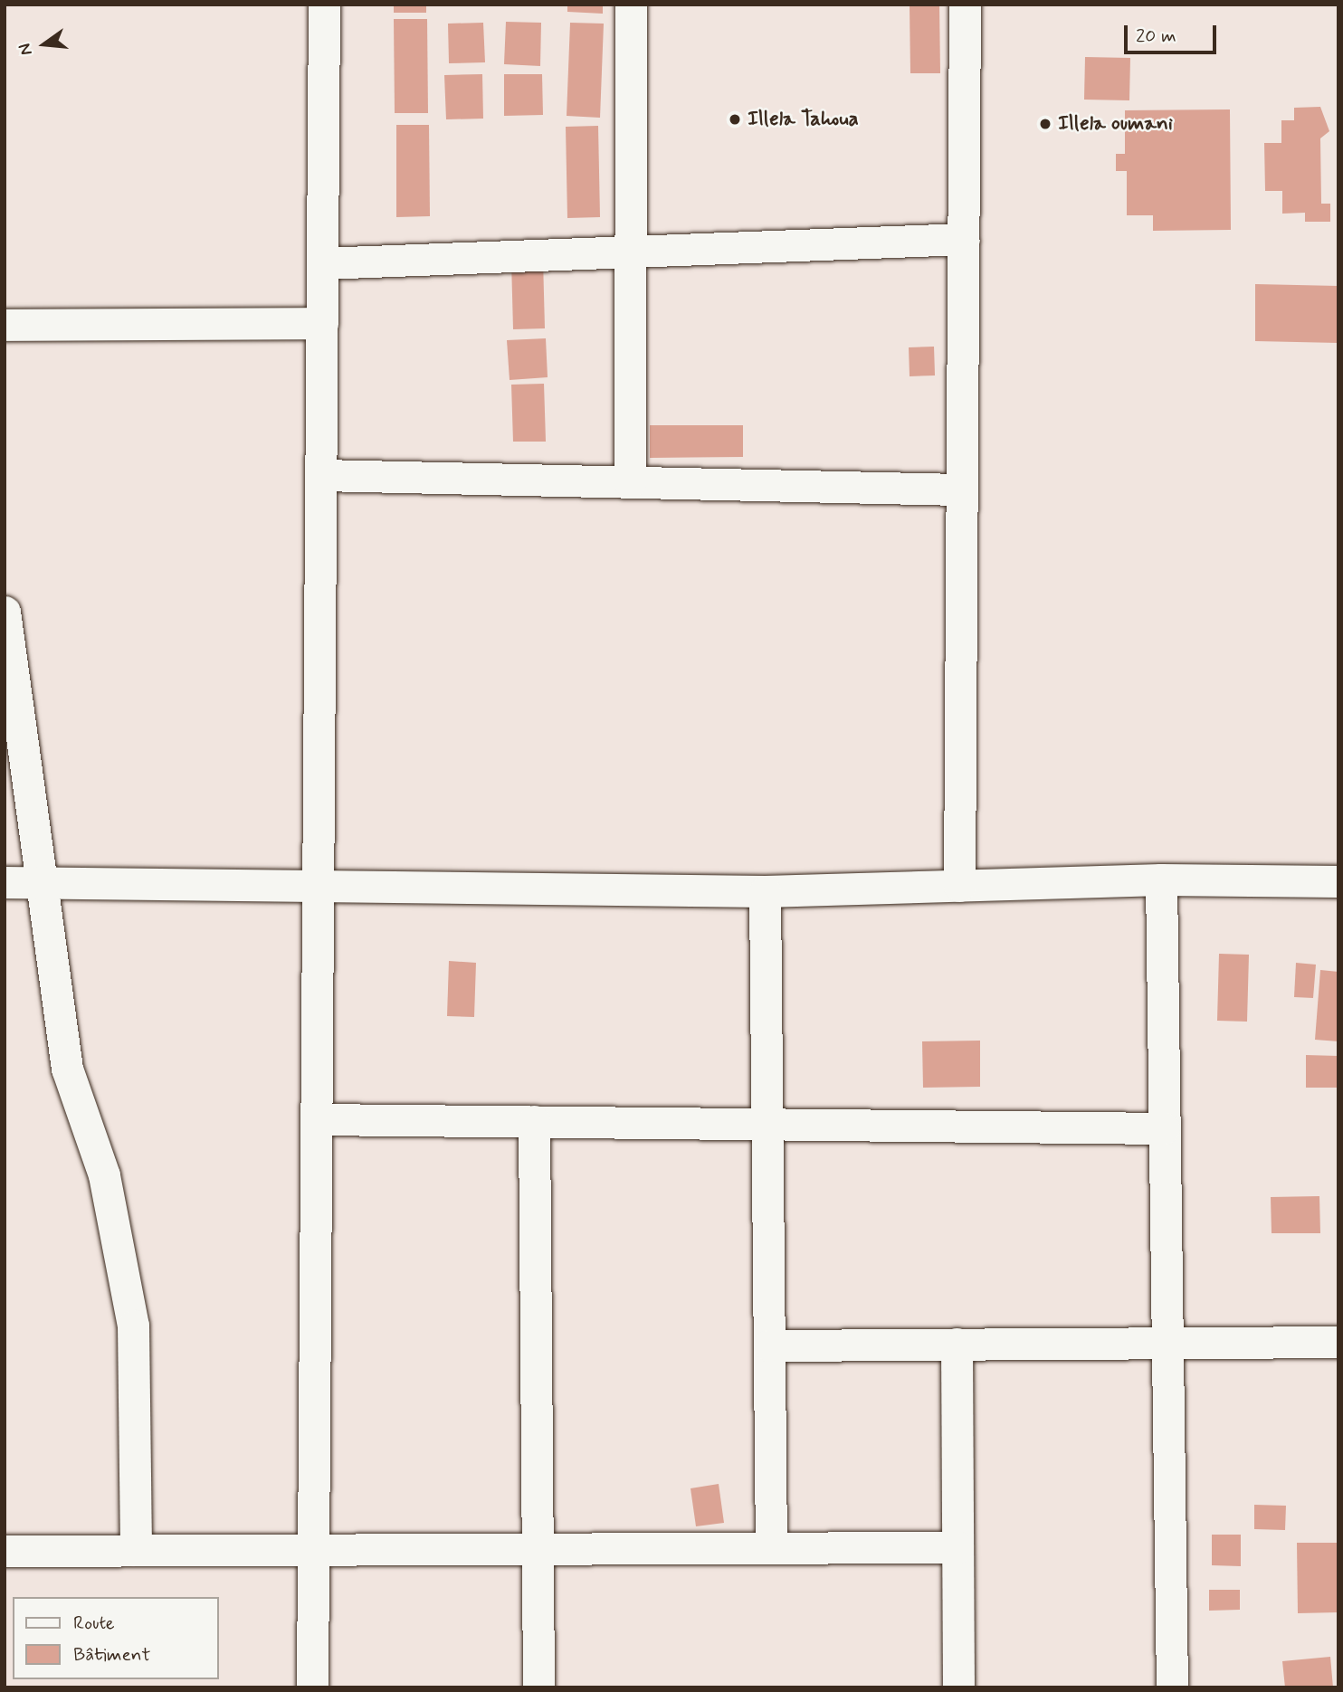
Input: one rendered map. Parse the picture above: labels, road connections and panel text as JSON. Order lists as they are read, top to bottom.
{
  "places": ["Illela Tahoua", "Illela oumani"],
  "legend": ["Route", "Bâtiment"],
  "scale_bar": "20 m",
  "north": "left"
}
